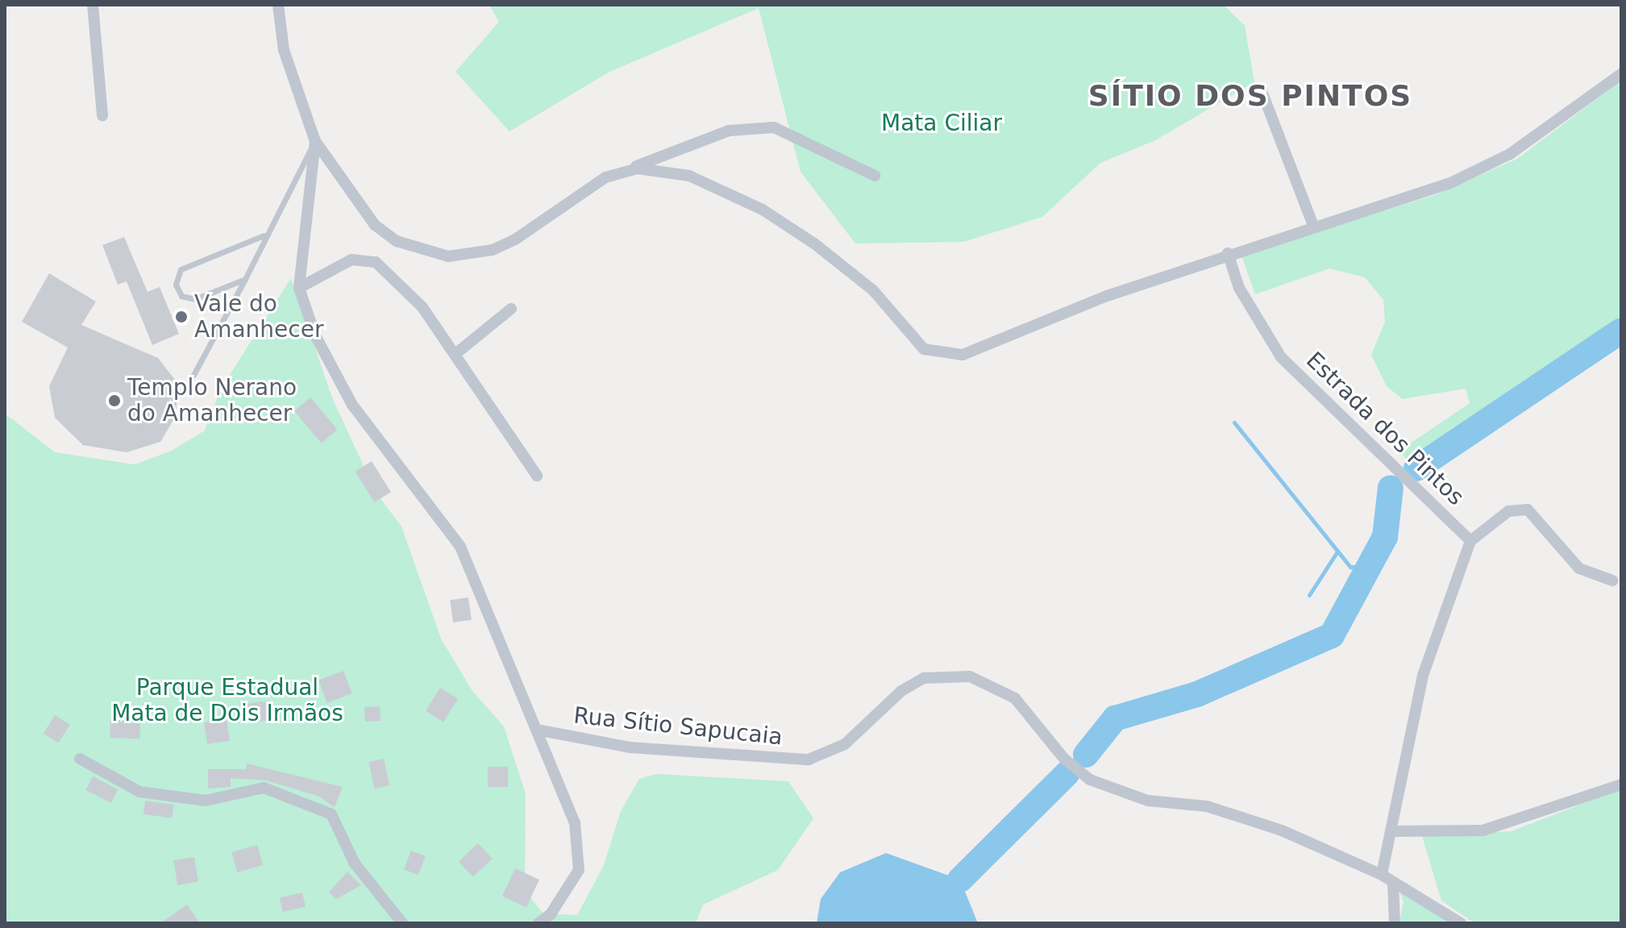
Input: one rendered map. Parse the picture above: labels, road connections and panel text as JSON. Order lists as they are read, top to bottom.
{
  "streets": {
    "street": ["Estrada dos Pintos", "Rua Sítio Sapucaia"]
  },
  "districts": ["SÍTIO DOS PINTOS"],
  "parks": ["Mata Ciliar", "Parque Estadual Mata de Dois Irmãos"],
  "places": ["Vale do Amanhecer", "Templo Nerano do Amanhecer"]
}
